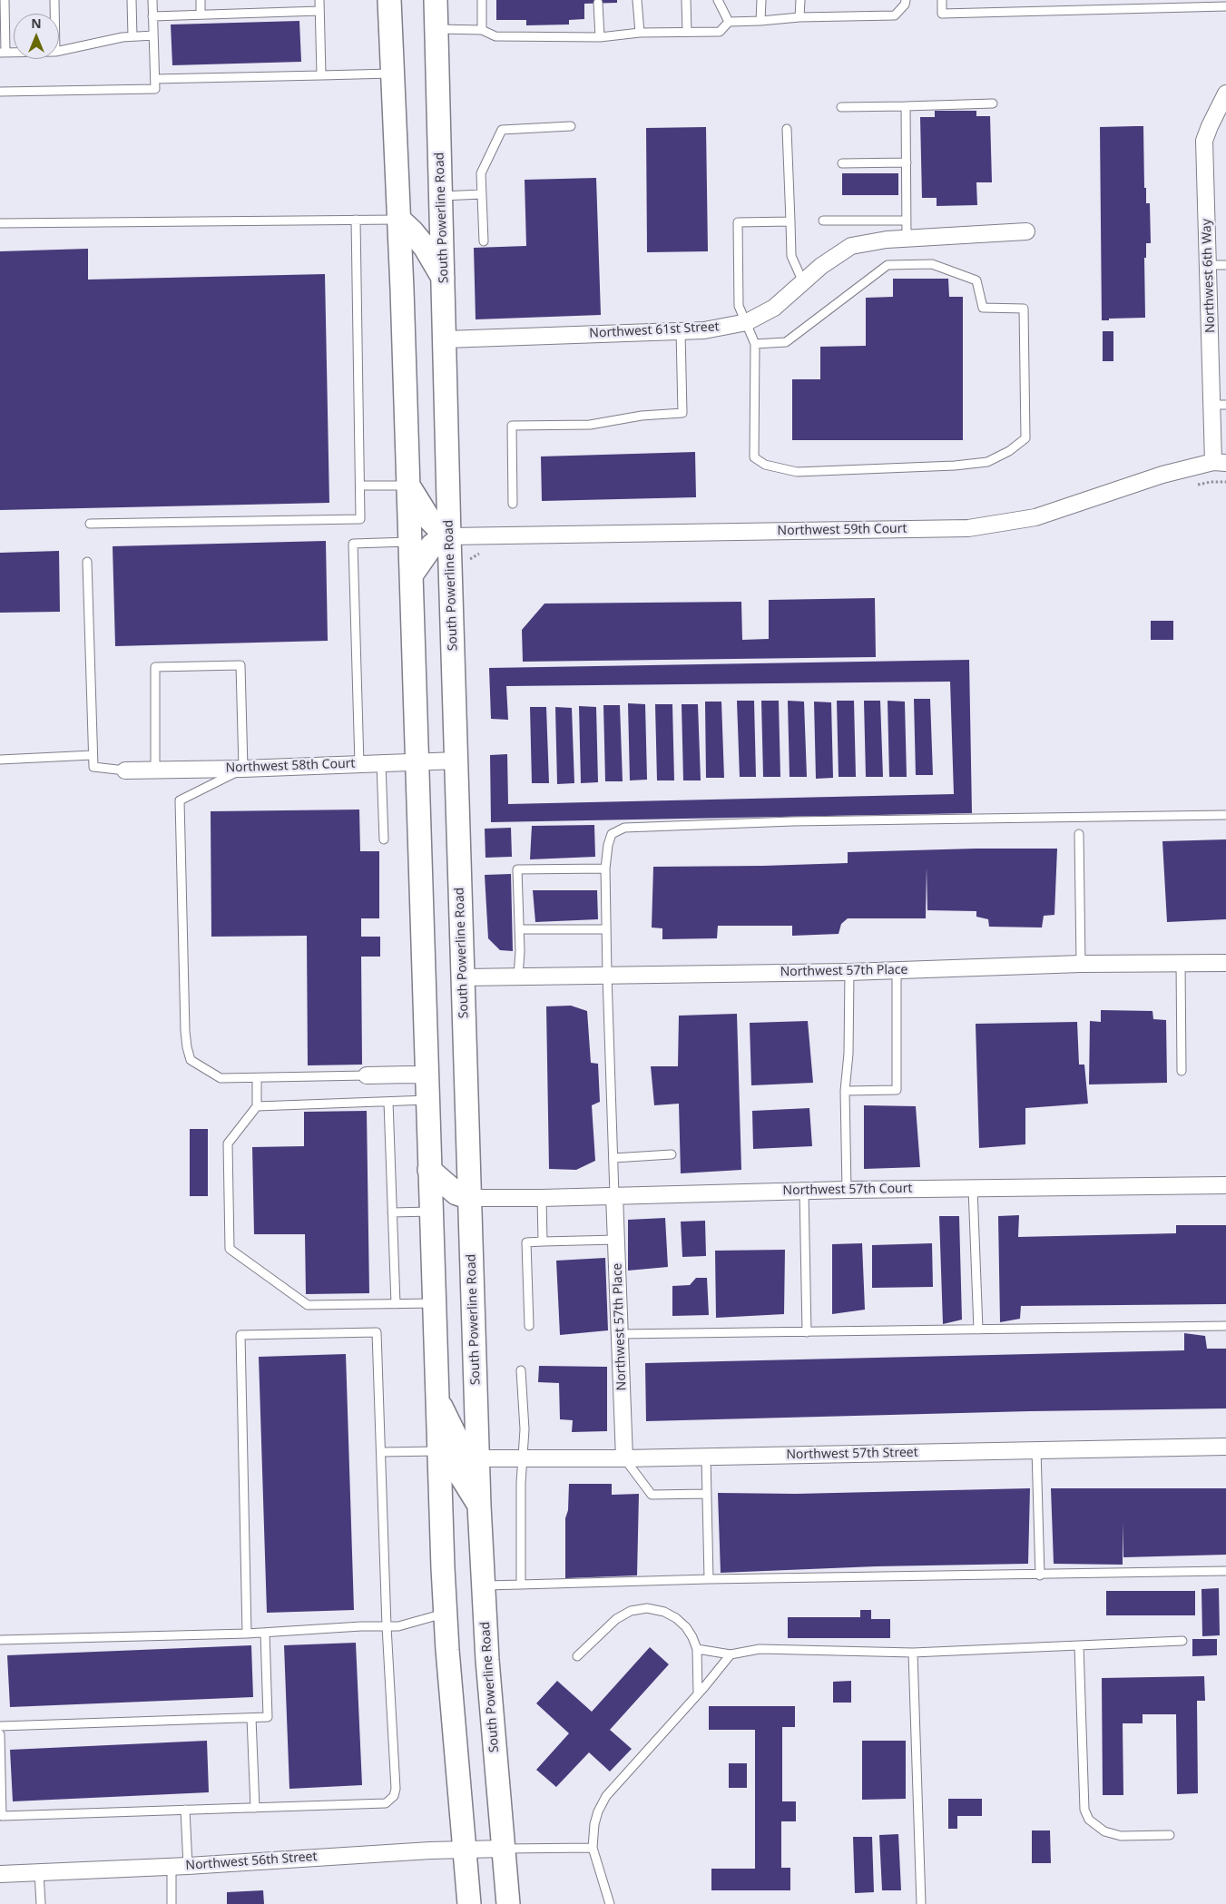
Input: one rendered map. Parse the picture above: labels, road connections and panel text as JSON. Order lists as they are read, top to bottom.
{
  "streets": {
    "main road": ["South Powerline Road"],
    "street": [
      "Northwest 6th Way",
      "Northwest 61st Street",
      "Northwest 59th Court",
      "Northwest 58th Court",
      "Northwest 57th Place",
      "Northwest 57th Court",
      "Northwest 57th Street",
      "Northwest 56th Street"
    ]
  },
  "crossings": [
    ["South Powerline Road", "Northwest 61st Street"],
    ["South Powerline Road", "Northwest 59th Court"],
    ["South Powerline Road", "Northwest 58th Court"],
    ["South Powerline Road", "Northwest 57th Place"],
    ["South Powerline Road", "Northwest 57th Court"],
    ["South Powerline Road", "Northwest 57th Street"],
    ["South Powerline Road", "Northwest 56th Street"],
    ["Northwest 6th Way", "Northwest 59th Court"],
    ["Northwest 57th Place", "Northwest 57th Court"],
    ["Northwest 57th Place", "Northwest 57th Street"]
  ],
  "north": "top"
}
